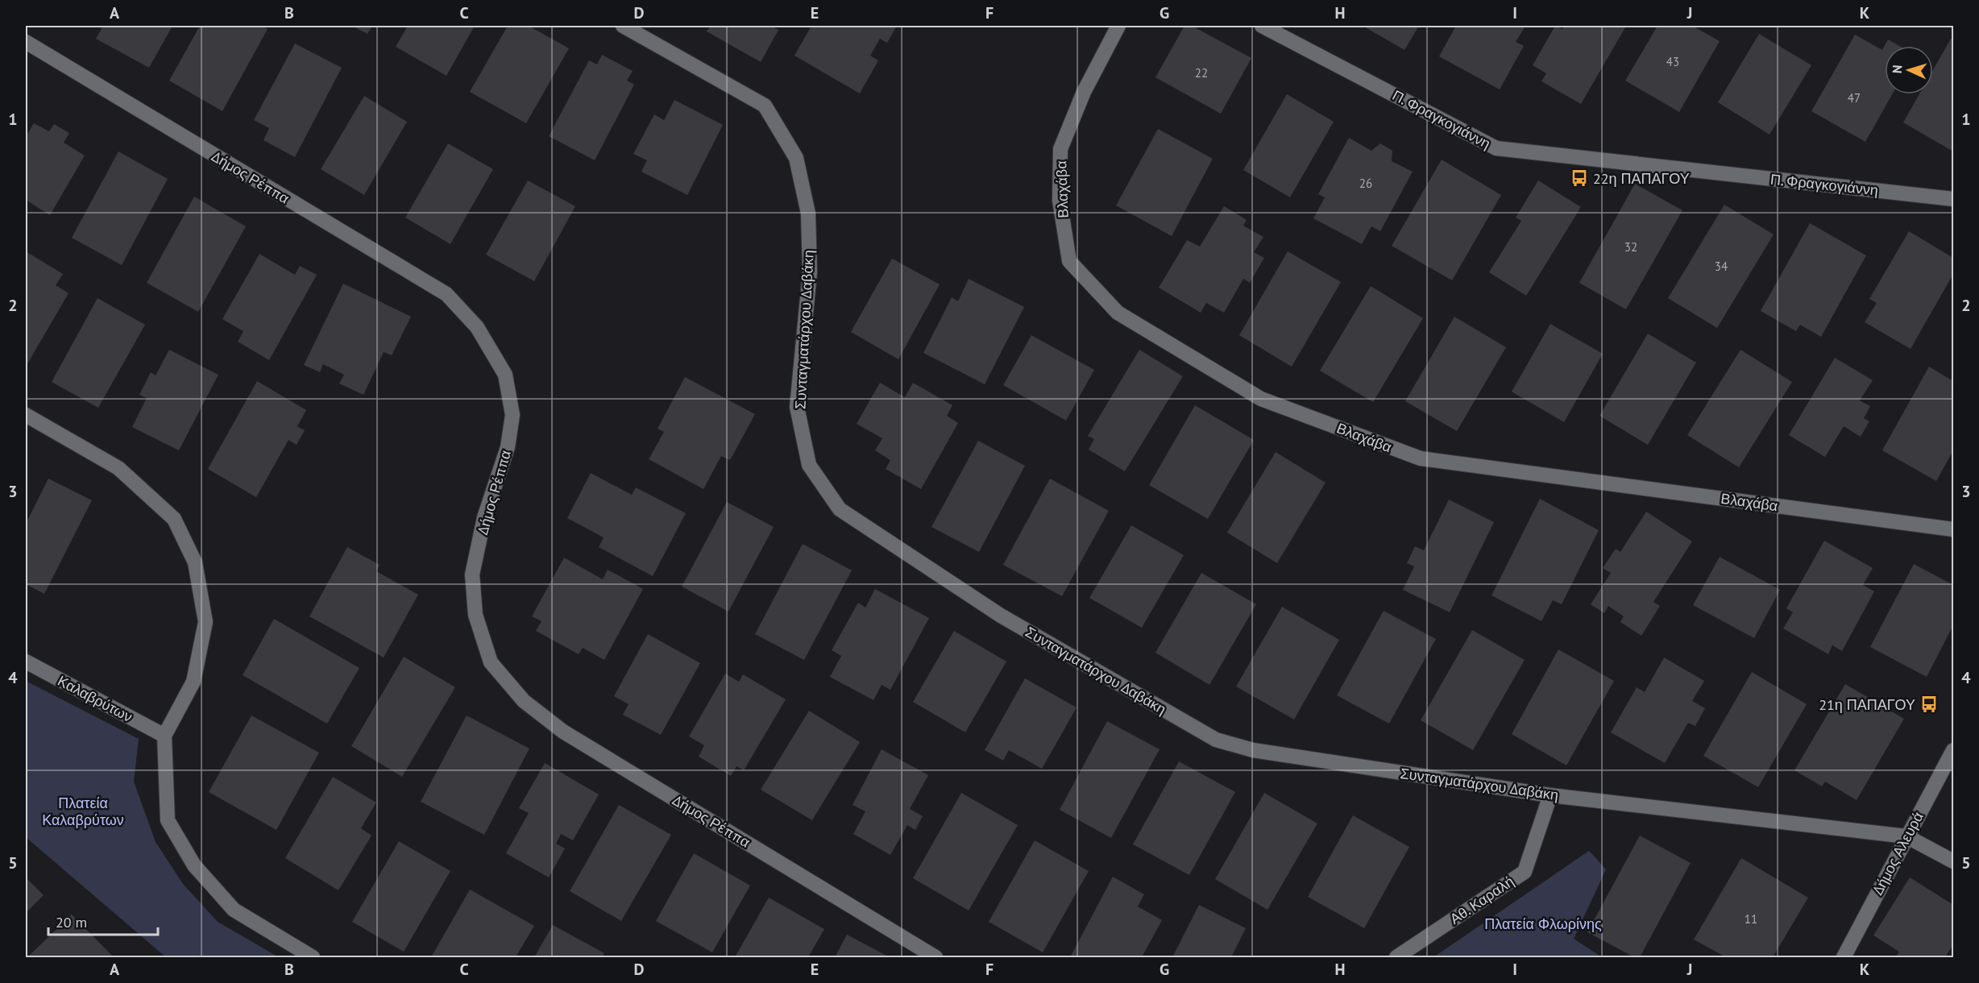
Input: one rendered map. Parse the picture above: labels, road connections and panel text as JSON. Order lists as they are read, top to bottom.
{
  "streets": {
    "street": [
      "Π. Φραγκογιάννη",
      "Δήμος Ρέππα",
      "Βλαχάβα",
      "Συνταγματάρχου Δαβάκη",
      "Καλαβρύτων",
      "Δήμος Αλευρά",
      "Αθ. Καραλή"
    ]
  },
  "crossings": [
    ["Συνταγματάρχου Δαβάκη", "Δήμος Αλευρά"],
    ["Συνταγματάρχου Δαβάκη", "Αθ. Καραλή"]
  ],
  "parks": ["Πλατεία Καλαβρύτων", "Πλατεία Φλωρίνης"],
  "places": {
    "bus stop": ["22η ΠΑΠΑΓΟΥ", "21η ΠΑΠΑΓΟΥ"]
  },
  "house_numbers": [
    "43",
    "22",
    "47",
    "26",
    "32",
    "34",
    "11"
  ],
  "scale_bar": "20 m",
  "north": "left",
  "grid": {
    "columns": [
      "A",
      "B",
      "C",
      "D",
      "E",
      "F",
      "G",
      "H",
      "I",
      "J",
      "K"
    ],
    "rows": [
      "1",
      "2",
      "3",
      "4",
      "5"
    ]
  }
}
